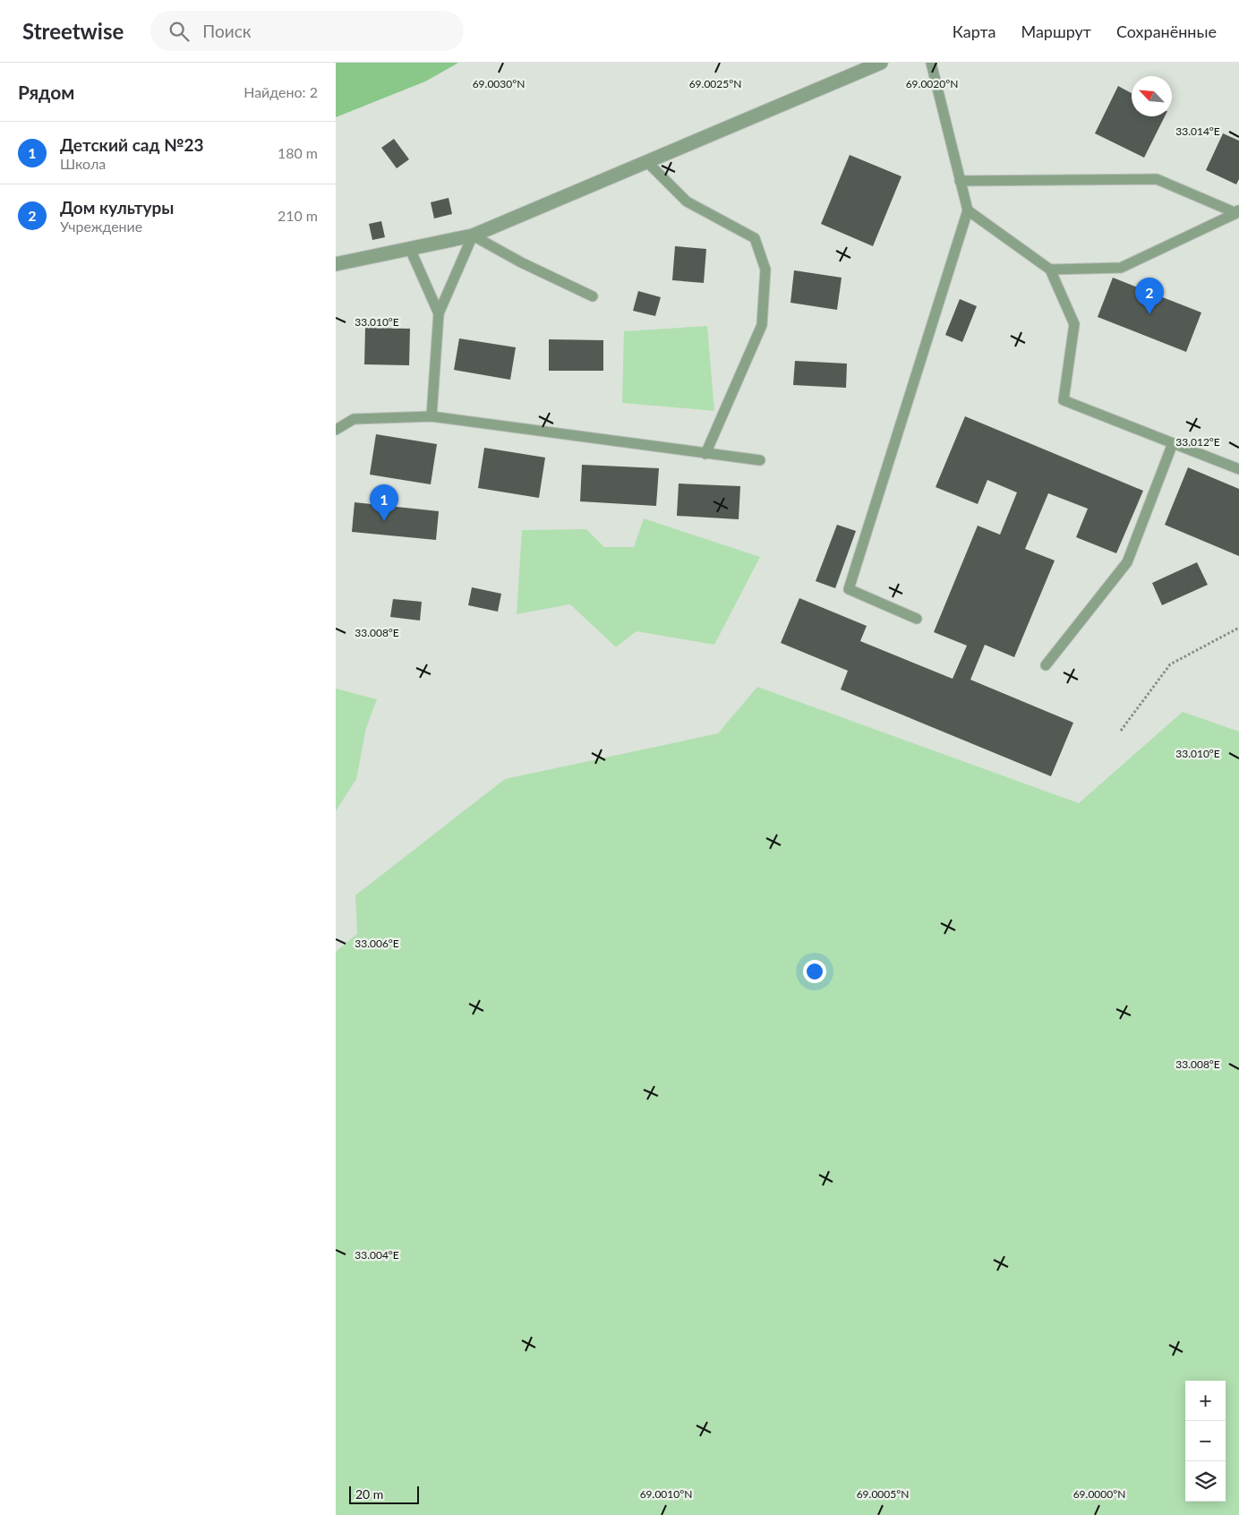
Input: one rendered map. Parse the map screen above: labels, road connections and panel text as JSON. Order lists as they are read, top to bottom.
{
  "scale_bar": "20 m",
  "north": "top left",
  "page": {
    "header": "Streetwise",
    "search": "Поиск",
    "nav": ["Карта", "Маршрут", "Сохранённые"],
    "heading": ["Рядом", "Найдено: 2"],
    "list": [
      {
        "mark": "1",
        "name": "Детский сад №23",
        "note": "Школа",
        "value": "180 m"
      },
      {
        "mark": "2",
        "name": "Дом культуры",
        "note": "Учреждение",
        "value": "210 m"
      }
    ],
    "pins": ["2", "1"],
    "map_buttons": ["+", "−"],
    "scale": "20 m"
  },
  "coordinates": [
    "69.0030°N",
    "69.0025°N",
    "69.0020°N",
    "33.014°E",
    "33.010°E",
    "33.012°E",
    "33.008°E",
    "33.006°E",
    "33.004°E",
    "69.0010°N",
    "69.0005°N",
    "69.0000°N"
  ]
}
